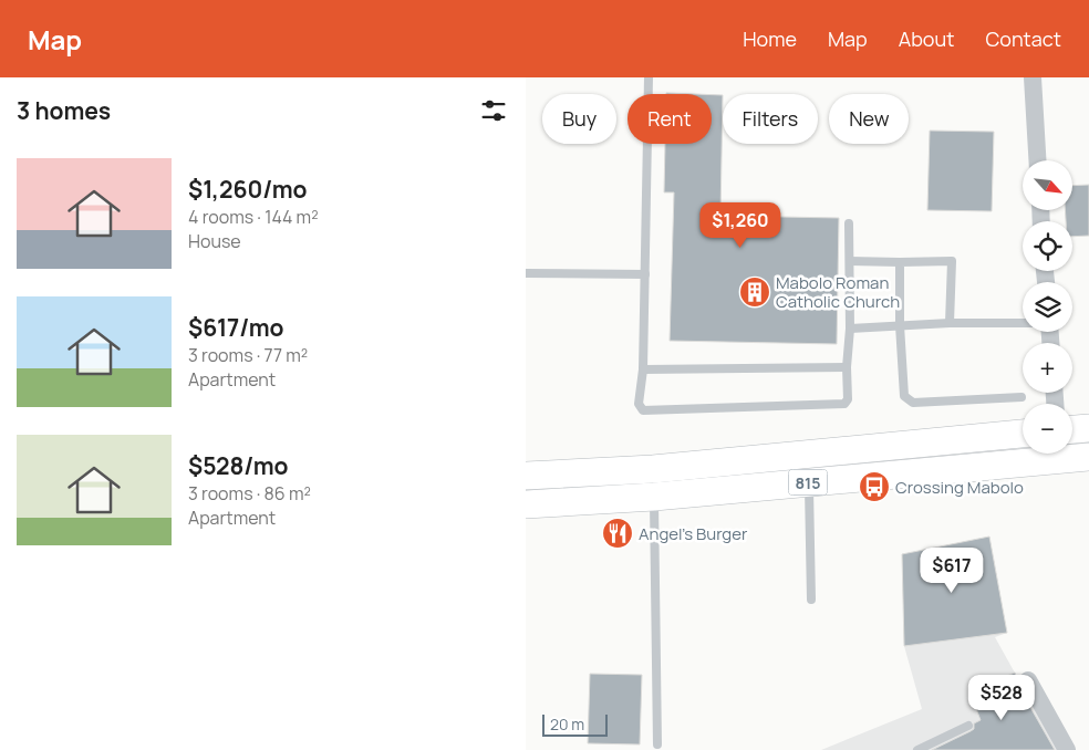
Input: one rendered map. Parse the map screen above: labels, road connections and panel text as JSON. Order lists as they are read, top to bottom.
{
  "streets": {
    "main road": ["815"]
  },
  "places": {
    "building": ["Mabolo Roman Catholic Church"],
    "bus stop": ["Crossing Mabolo"],
    "restaurant": ["Angel's Burger"]
  },
  "scale_bar": "20 m",
  "north": "bottom right",
  "page": {
    "header": "Map",
    "nav": [
      "Home",
      "Map",
      "About",
      "Contact"
    ],
    "heading": "3 homes",
    "chip": [
      "Buy",
      "Rent",
      "Filters",
      "New"
    ],
    "list": [
      {
        "name": "$1,260/mo",
        "note": "4 rooms · 144 m² · House"
      },
      {
        "name": "$617/mo",
        "note": "3 rooms · 77 m² · Apartment"
      },
      {
        "name": "$528/mo",
        "note": "3 rooms · 86 m² · Apartment"
      }
    ],
    "map_buttons": ["+", "−"],
    "price": ["$1,260", "$617", "$528"],
    "scale": "20 m"
  }
}
